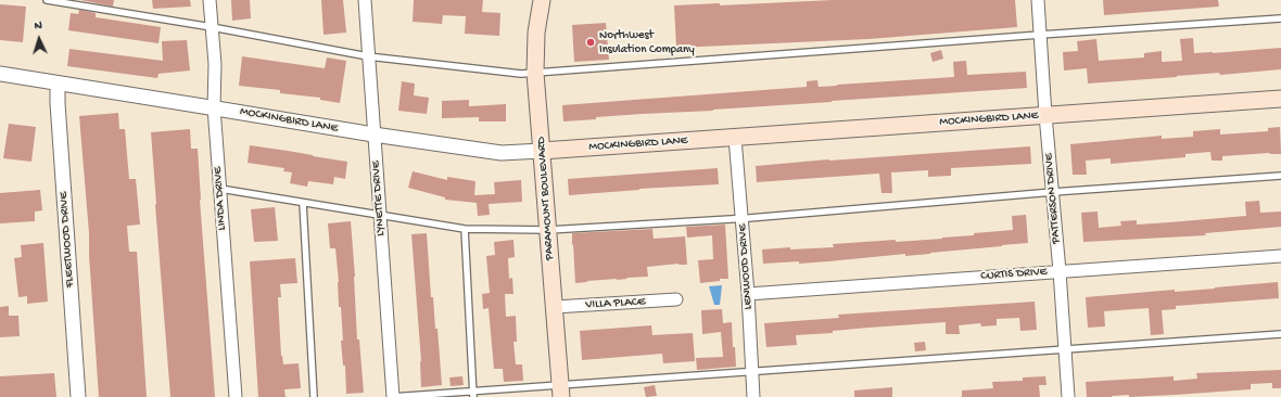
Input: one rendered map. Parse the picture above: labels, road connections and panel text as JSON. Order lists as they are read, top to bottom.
{
  "streets": {
    "main road": ["MOCKINGBIRD LANE", "PARAMOUNT BOULEVARD"],
    "street": [
      "LINDA DRIVE",
      "LYNETTE DRIVE",
      "PATTERSON DRIVE",
      "FLEETWOOD DRIVE",
      "LENWOOD DRIVE",
      "CURTIS DRIVE",
      "VILLA PLACE"
    ]
  },
  "crossings": [
    ["MOCKINGBIRD LANE", "LINDA DRIVE"],
    ["MOCKINGBIRD LANE", "LYNETTE DRIVE"],
    ["MOCKINGBIRD LANE", "PARAMOUNT BOULEVARD"],
    ["MOCKINGBIRD LANE", "PATTERSON DRIVE"],
    ["MOCKINGBIRD LANE", "FLEETWOOD DRIVE"],
    ["MOCKINGBIRD LANE", "LENWOOD DRIVE"],
    ["PARAMOUNT BOULEVARD", "VILLA PLACE"],
    ["PATTERSON DRIVE", "CURTIS DRIVE"],
    ["LENWOOD DRIVE", "CURTIS DRIVE"]
  ],
  "places": ["Northwest Insulation Company"],
  "north": "top"
}
